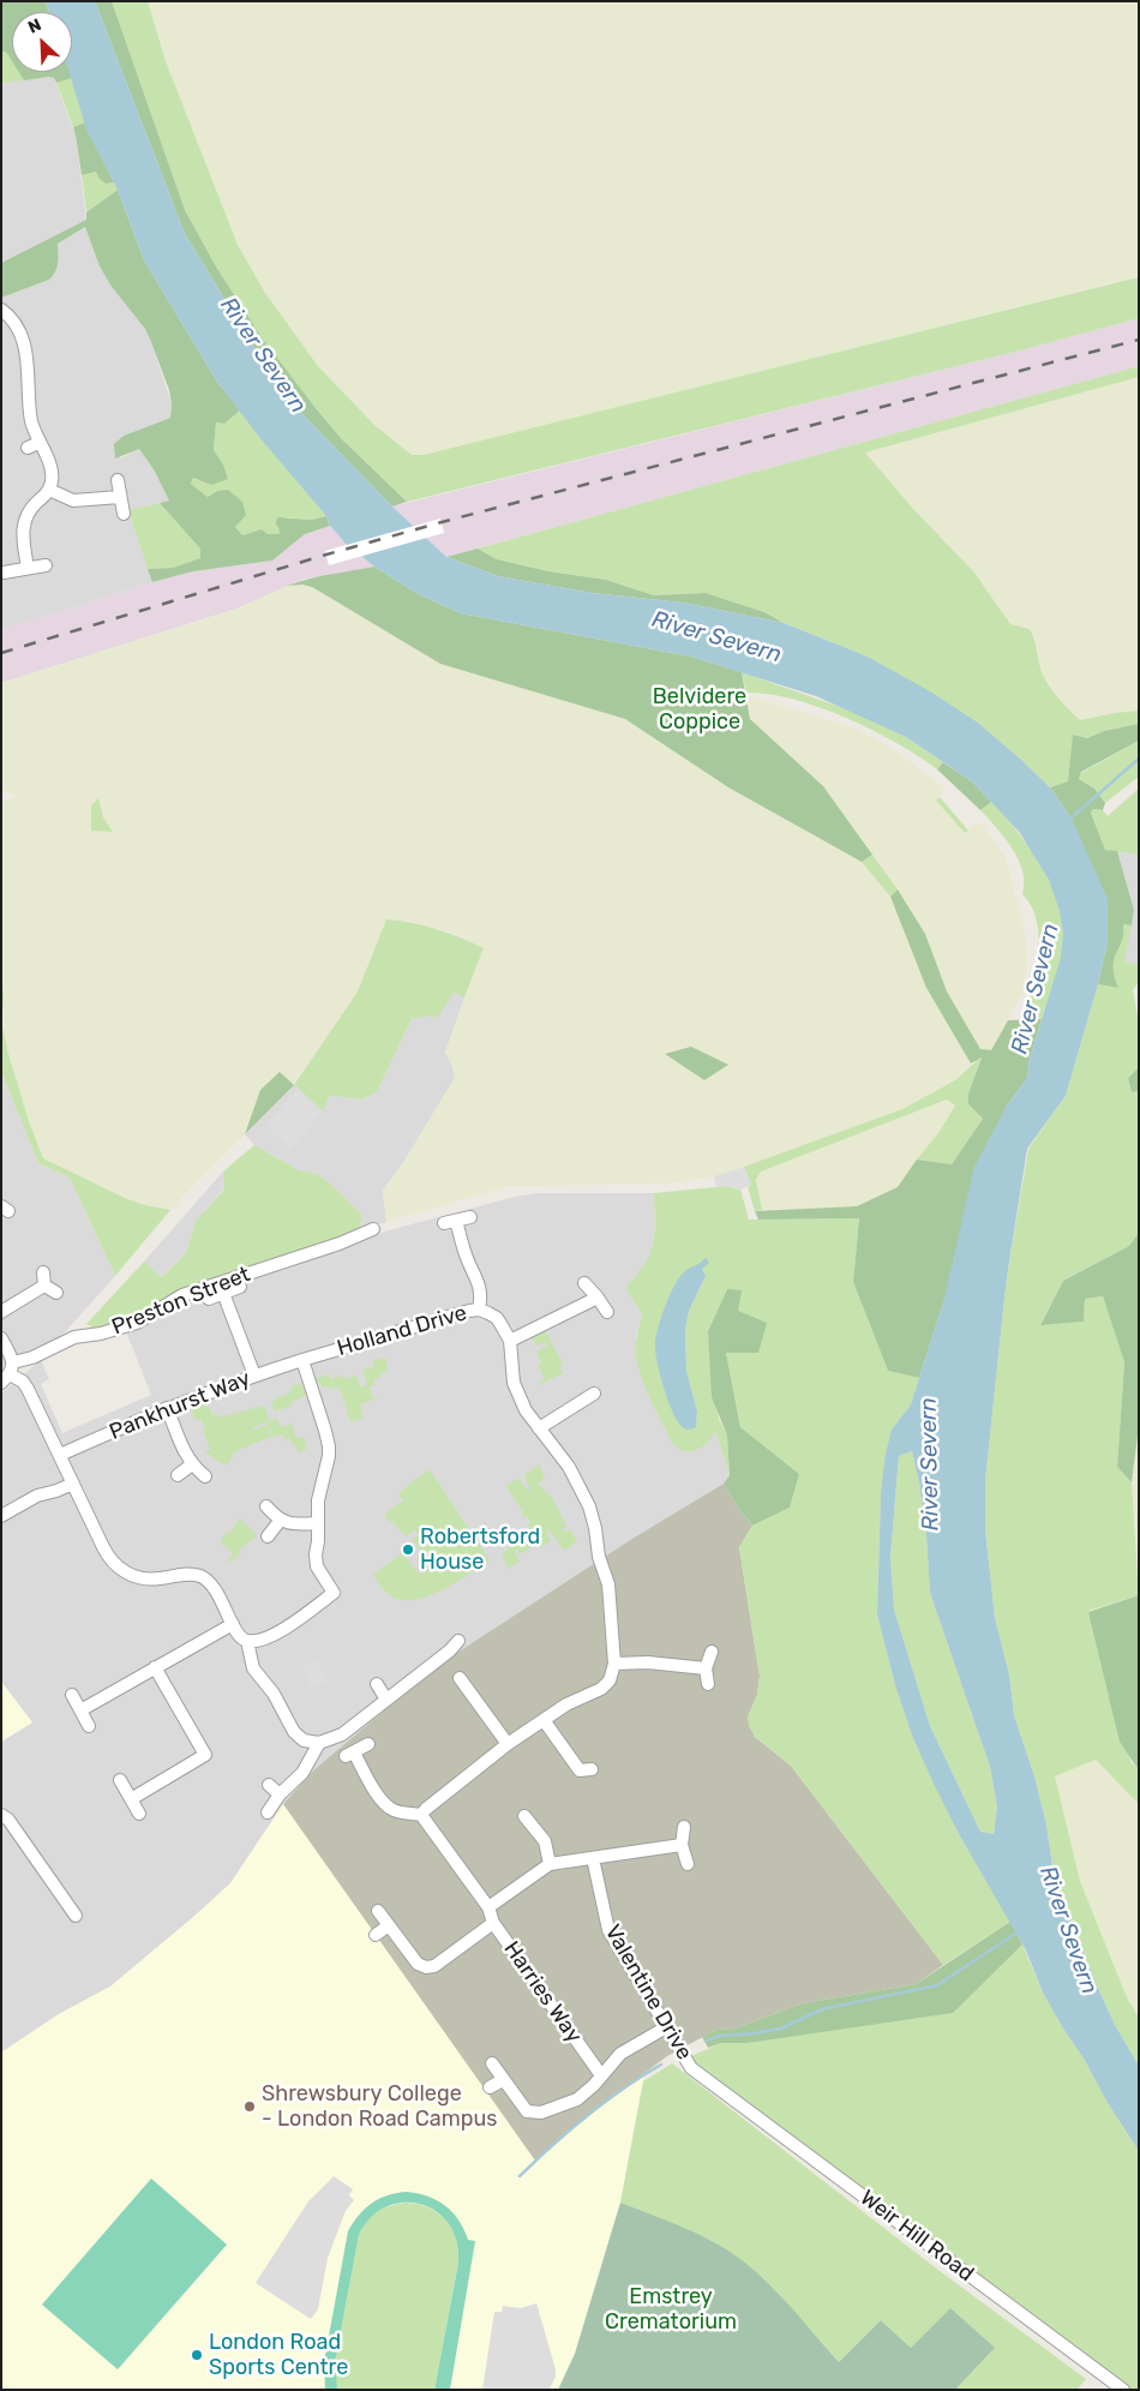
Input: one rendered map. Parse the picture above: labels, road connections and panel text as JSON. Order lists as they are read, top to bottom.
{
  "streets": {
    "street": [
      "Preston Street",
      "Holland Drive",
      "Pankhurst Way",
      "Harries Way",
      "Valentine Drive",
      "Weir Hill Road"
    ]
  },
  "crossings": [
    ["Holland Drive", "Pankhurst Way"],
    ["Valentine Drive", "Weir Hill Road"]
  ],
  "water": ["River Severn"],
  "parks": ["Belvidere Coppice", "Emstrey Crematorium"],
  "places": ["Robertsford House", "Shrewsbury College - London Road Campus", "London Road Sports Centre"],
  "north": "top left"
}
